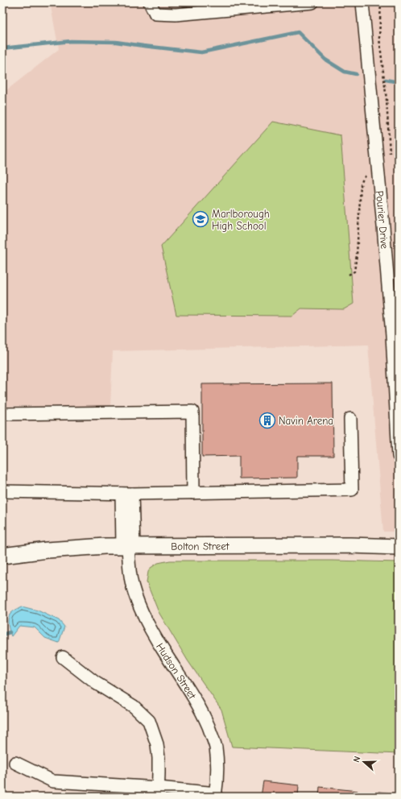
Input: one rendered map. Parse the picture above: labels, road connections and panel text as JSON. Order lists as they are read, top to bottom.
{
  "streets": {
    "main road": ["Bolton Street"],
    "street": ["Pourier Drive", "Hudson Street"]
  },
  "crossings": [
    ["Bolton Street", "Hudson Street"]
  ],
  "places": {
    "school or university": ["Marlborough High School"],
    "building": ["Navin Arena"]
  },
  "north": "left"
}
